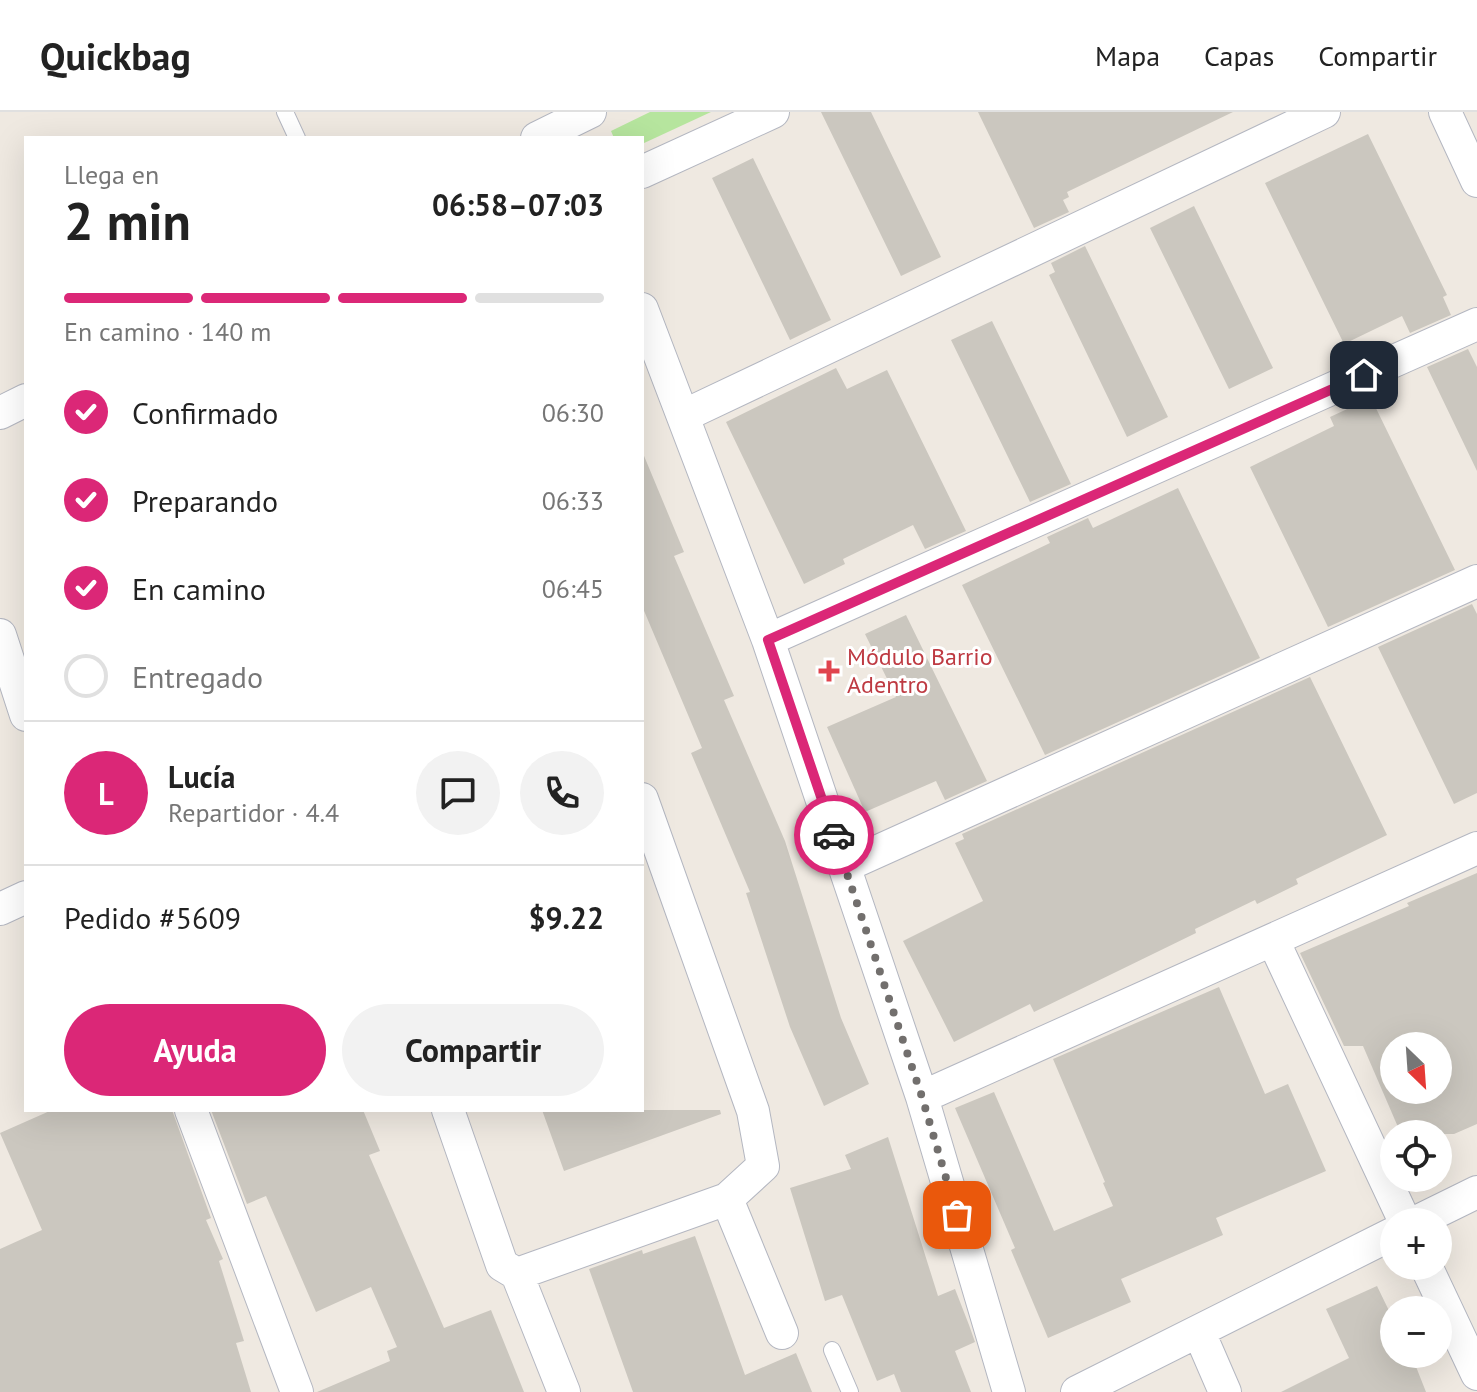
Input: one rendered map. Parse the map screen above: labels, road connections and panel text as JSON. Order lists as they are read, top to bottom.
{
  "places": {
    "health": ["Módulo Barrio Adentro"]
  },
  "north": "bottom right",
  "page": {
    "header": "Quickbag",
    "nav": ["Mapa", "Capas", "Compartir"],
    "heading": ["2 min", "Llega en", "06:58–07:03"],
    "panel": [
      "Lucía",
      "Repartidor · 4.4",
      "Pedido #5609",
      "$9.22"
    ],
    "bar": "En camino · 140 m",
    "list": [
      ["Confirmado", "06:30"],
      ["Preparando", "06:33"],
      ["En camino", "06:45"],
      "Entregado"
    ],
    "round": "L",
    "buttons": ["Ayuda", "Compartir"],
    "map_buttons": ["+", "−"]
  }
}
